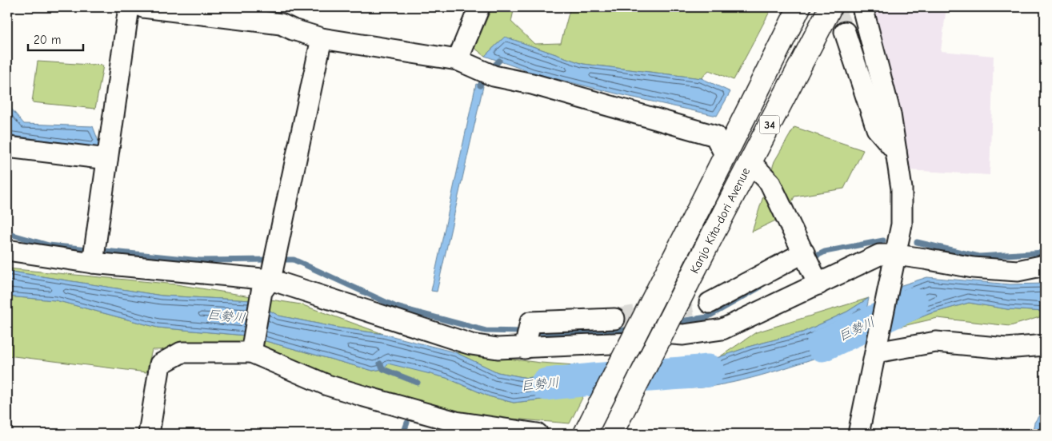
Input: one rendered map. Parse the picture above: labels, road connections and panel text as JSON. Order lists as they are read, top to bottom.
{
  "streets": {
    "highway": ["34", "Kanjo Kita-dori Avenue"]
  },
  "water": ["巨勢川"],
  "scale_bar": "20 m"
}
